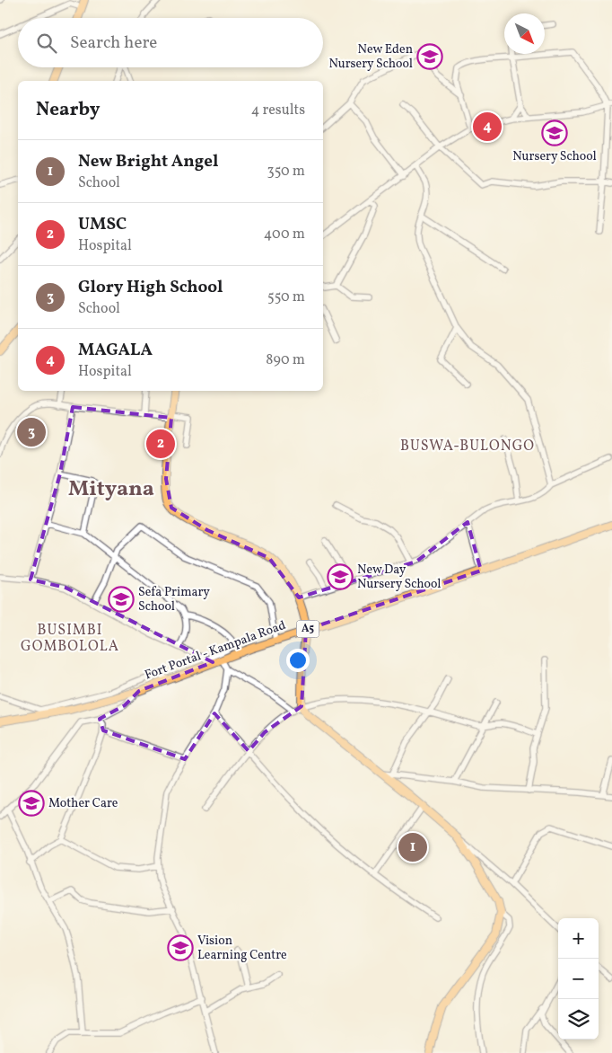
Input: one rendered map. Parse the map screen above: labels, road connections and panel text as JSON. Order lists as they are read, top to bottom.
{
  "streets": {
    "main road": ["A5", "Fort Portal - Kampala Road"]
  },
  "districts": ["BUSWA-BULONGO", "Mityana", "BUSIMBI GOMBOLOLA"],
  "places": {
    "school or university": [
      "New Eden Nursery School",
      "Nursery School",
      "New Day Nursery School",
      "Sefa Primary School",
      "Mother Care",
      "Vision Learning Centre"
    ]
  },
  "north": "bottom right",
  "page": {
    "search": "Search here",
    "heading": ["Nearby", "4 results"],
    "pins": [
      "4",
      "3",
      "2",
      "1"
    ],
    "list": [
      {
        "mark": "1",
        "name": "New Bright Angel",
        "note": "School",
        "value": "350 m"
      },
      {
        "mark": "2",
        "name": "UMSC",
        "note": "Hospital",
        "value": "400 m"
      },
      {
        "mark": "3",
        "name": "Glory High School",
        "note": "School",
        "value": "550 m"
      },
      {
        "mark": "4",
        "name": "MAGALA",
        "note": "Hospital",
        "value": "890 m"
      }
    ],
    "map_buttons": ["+", "−"]
  }
}
